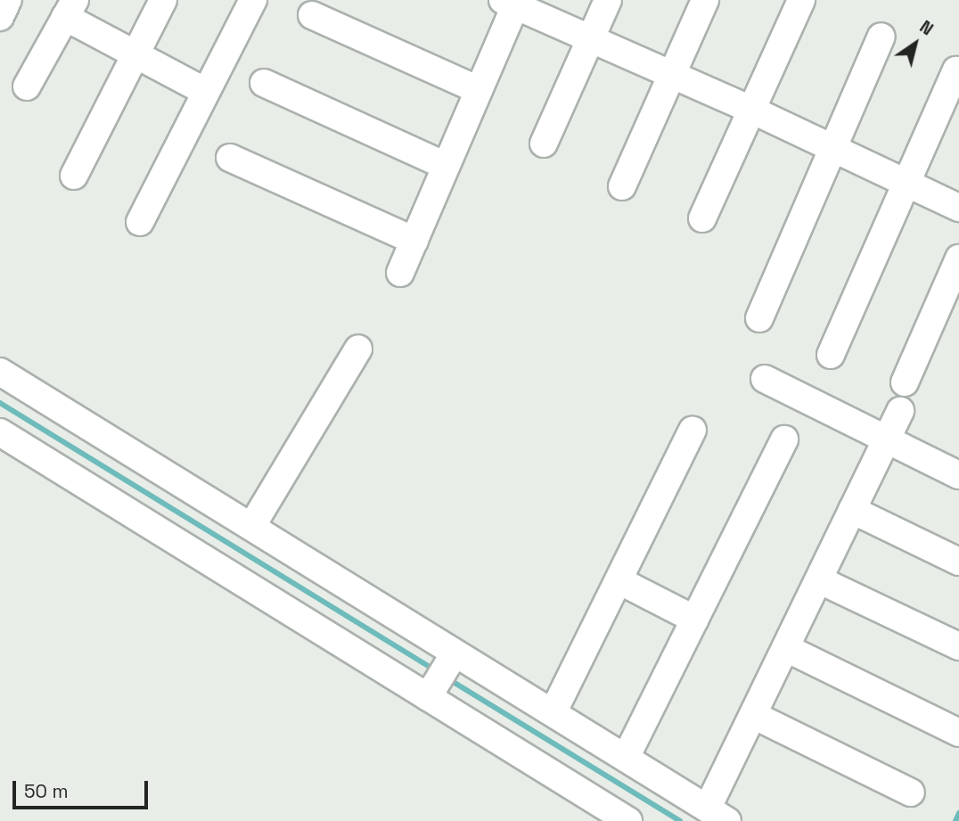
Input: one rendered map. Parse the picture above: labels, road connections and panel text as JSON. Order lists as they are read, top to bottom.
{
  "scale_bar": "50 m",
  "north": "top right"
}
